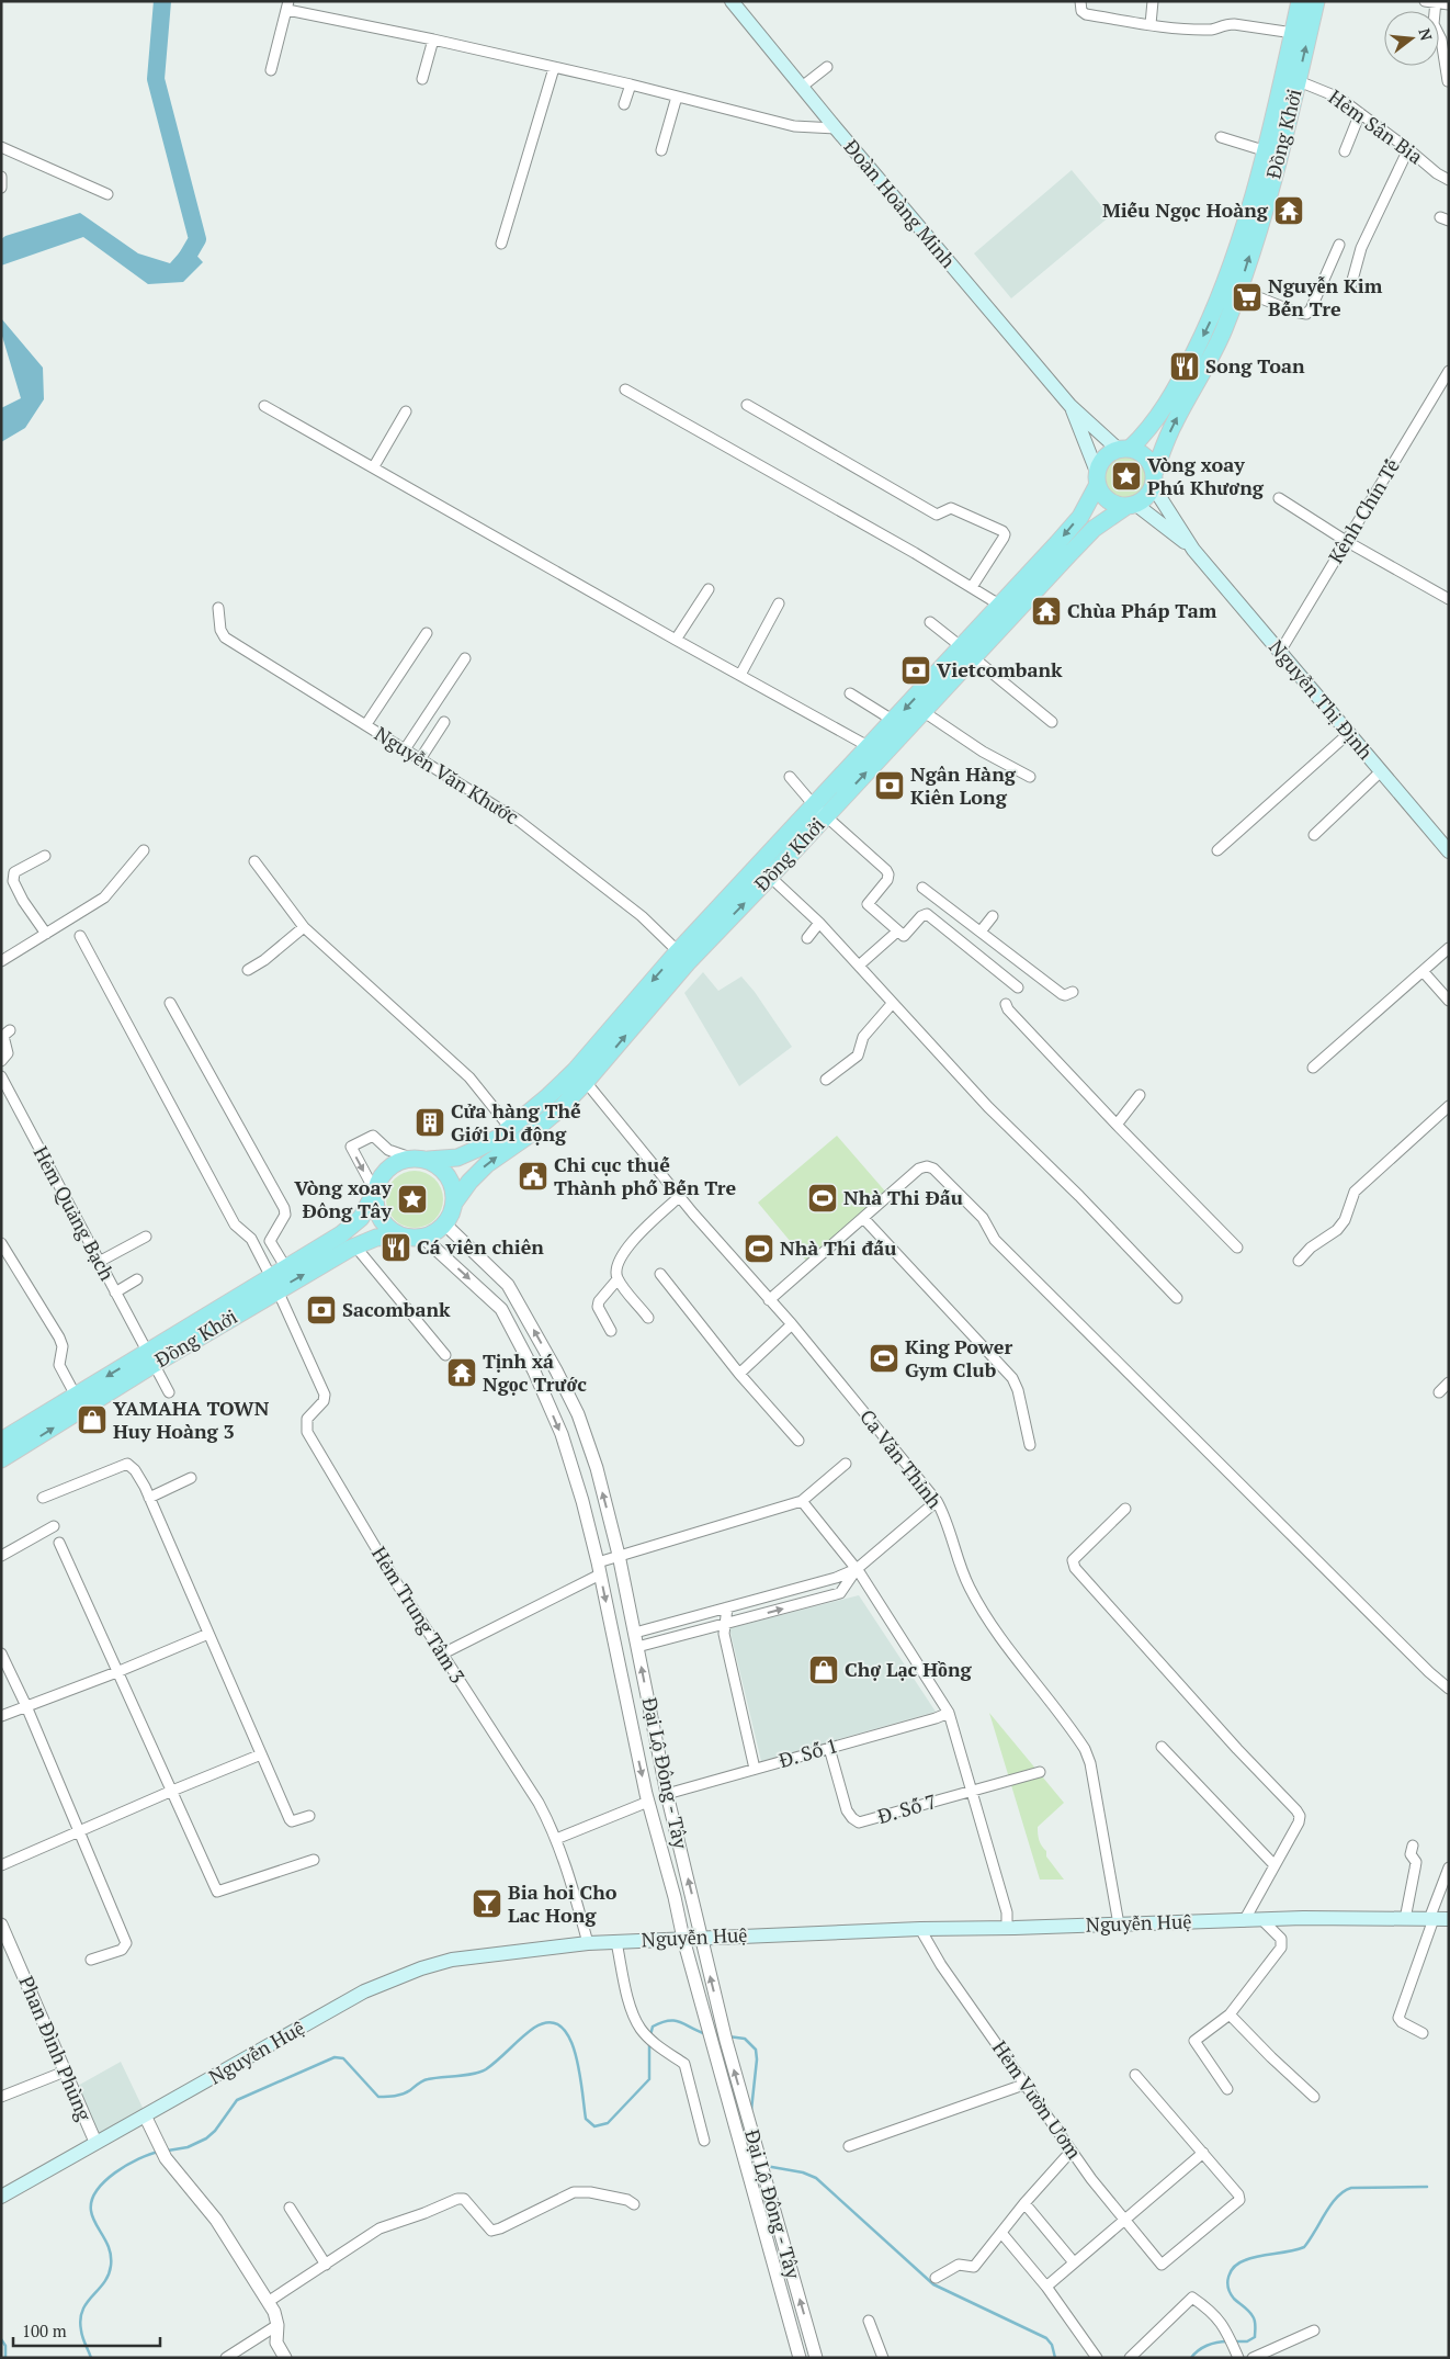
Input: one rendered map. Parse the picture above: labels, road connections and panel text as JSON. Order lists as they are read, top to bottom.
{
  "streets": {
    "main road": [
      "Đồng Khởi",
      "Đoàn Hoàng Minh",
      "Nguyễn Thị Định",
      "Nguyễn Huệ"
    ],
    "street": [
      "Hẻm Sân Bia",
      "Kênh Chín Tế",
      "Nguyễn Văn Khước",
      "Hẻm Quảng Bạch",
      "Ca Văn Thỉnh",
      "Hẻm Trung Tâm 3",
      "Đ. Số 1",
      "Đại Lộ Đông - Tây",
      "Đ. Số 7",
      "Phan Đình Phùng",
      "Hẻm Vườn Ươm"
    ]
  },
  "crossings": [
    ["Hẻm Sân Bia", "Đồng Khởi"],
    ["Đồng Khởi", "Đoàn Hoàng Minh"],
    ["Đồng Khởi", "Nguyễn Thị Định"],
    ["Đồng Khởi", "Nguyễn Văn Khước"],
    ["Đồng Khởi", "Hẻm Quảng Bạch"],
    ["Đồng Khởi", "Ca Văn Thỉnh"],
    ["Đồng Khởi", "Hẻm Trung Tâm 3"],
    ["Đồng Khởi", "Đại Lộ Đông - Tây"],
    ["Đoàn Hoàng Minh", "Nguyễn Thị Định"],
    ["Kênh Chín Tế", "Nguyễn Thị Định"],
    ["Ca Văn Thỉnh", "Nguyễn Huệ"],
    ["Hẻm Trung Tâm 3", "Nguyễn Huệ"],
    ["Đ. Số 1", "Đại Lộ Đông - Tây"],
    ["Đ. Số 1", "Đ. Số 7"],
    ["Đại Lộ Đông - Tây", "Nguyễn Huệ"],
    ["Nguyễn Huệ", "Phan Đình Phùng"],
    ["Nguyễn Huệ", "Hẻm Vườn Ươm"]
  ],
  "places": {
    "temple": ["Miếu Ngọc Hoàng", "Chùa Pháp Tam", "Tịnh xá Ngọc Trước"],
    "supermarket": ["Nguyễn Kim Bến Tre"],
    "restaurant": ["Song Toan", "Cá viên chiên"],
    "place": ["Vòng xoay Phú Khương", "Vòng xoay Đông Tây"],
    "bank": ["Vietcombank", "Ngân Hàng Kiên Long", "Sacombank"],
    "building": ["Cửa hàng Thế Giới Di động"],
    "public building": ["Chi cục thuế Thành phố Bến Tre"],
    "sports": ["Nhà Thi Đấu", "Nhà Thi đấu", "King Power Gym Club"],
    "shop": ["YAMAHA TOWN Huy Hoàng 3", "Chợ Lạc Hồng"],
    "bar": ["Bia hoi Cho Lac Hong"]
  },
  "scale_bar": "100 m",
  "north": "right"
}
